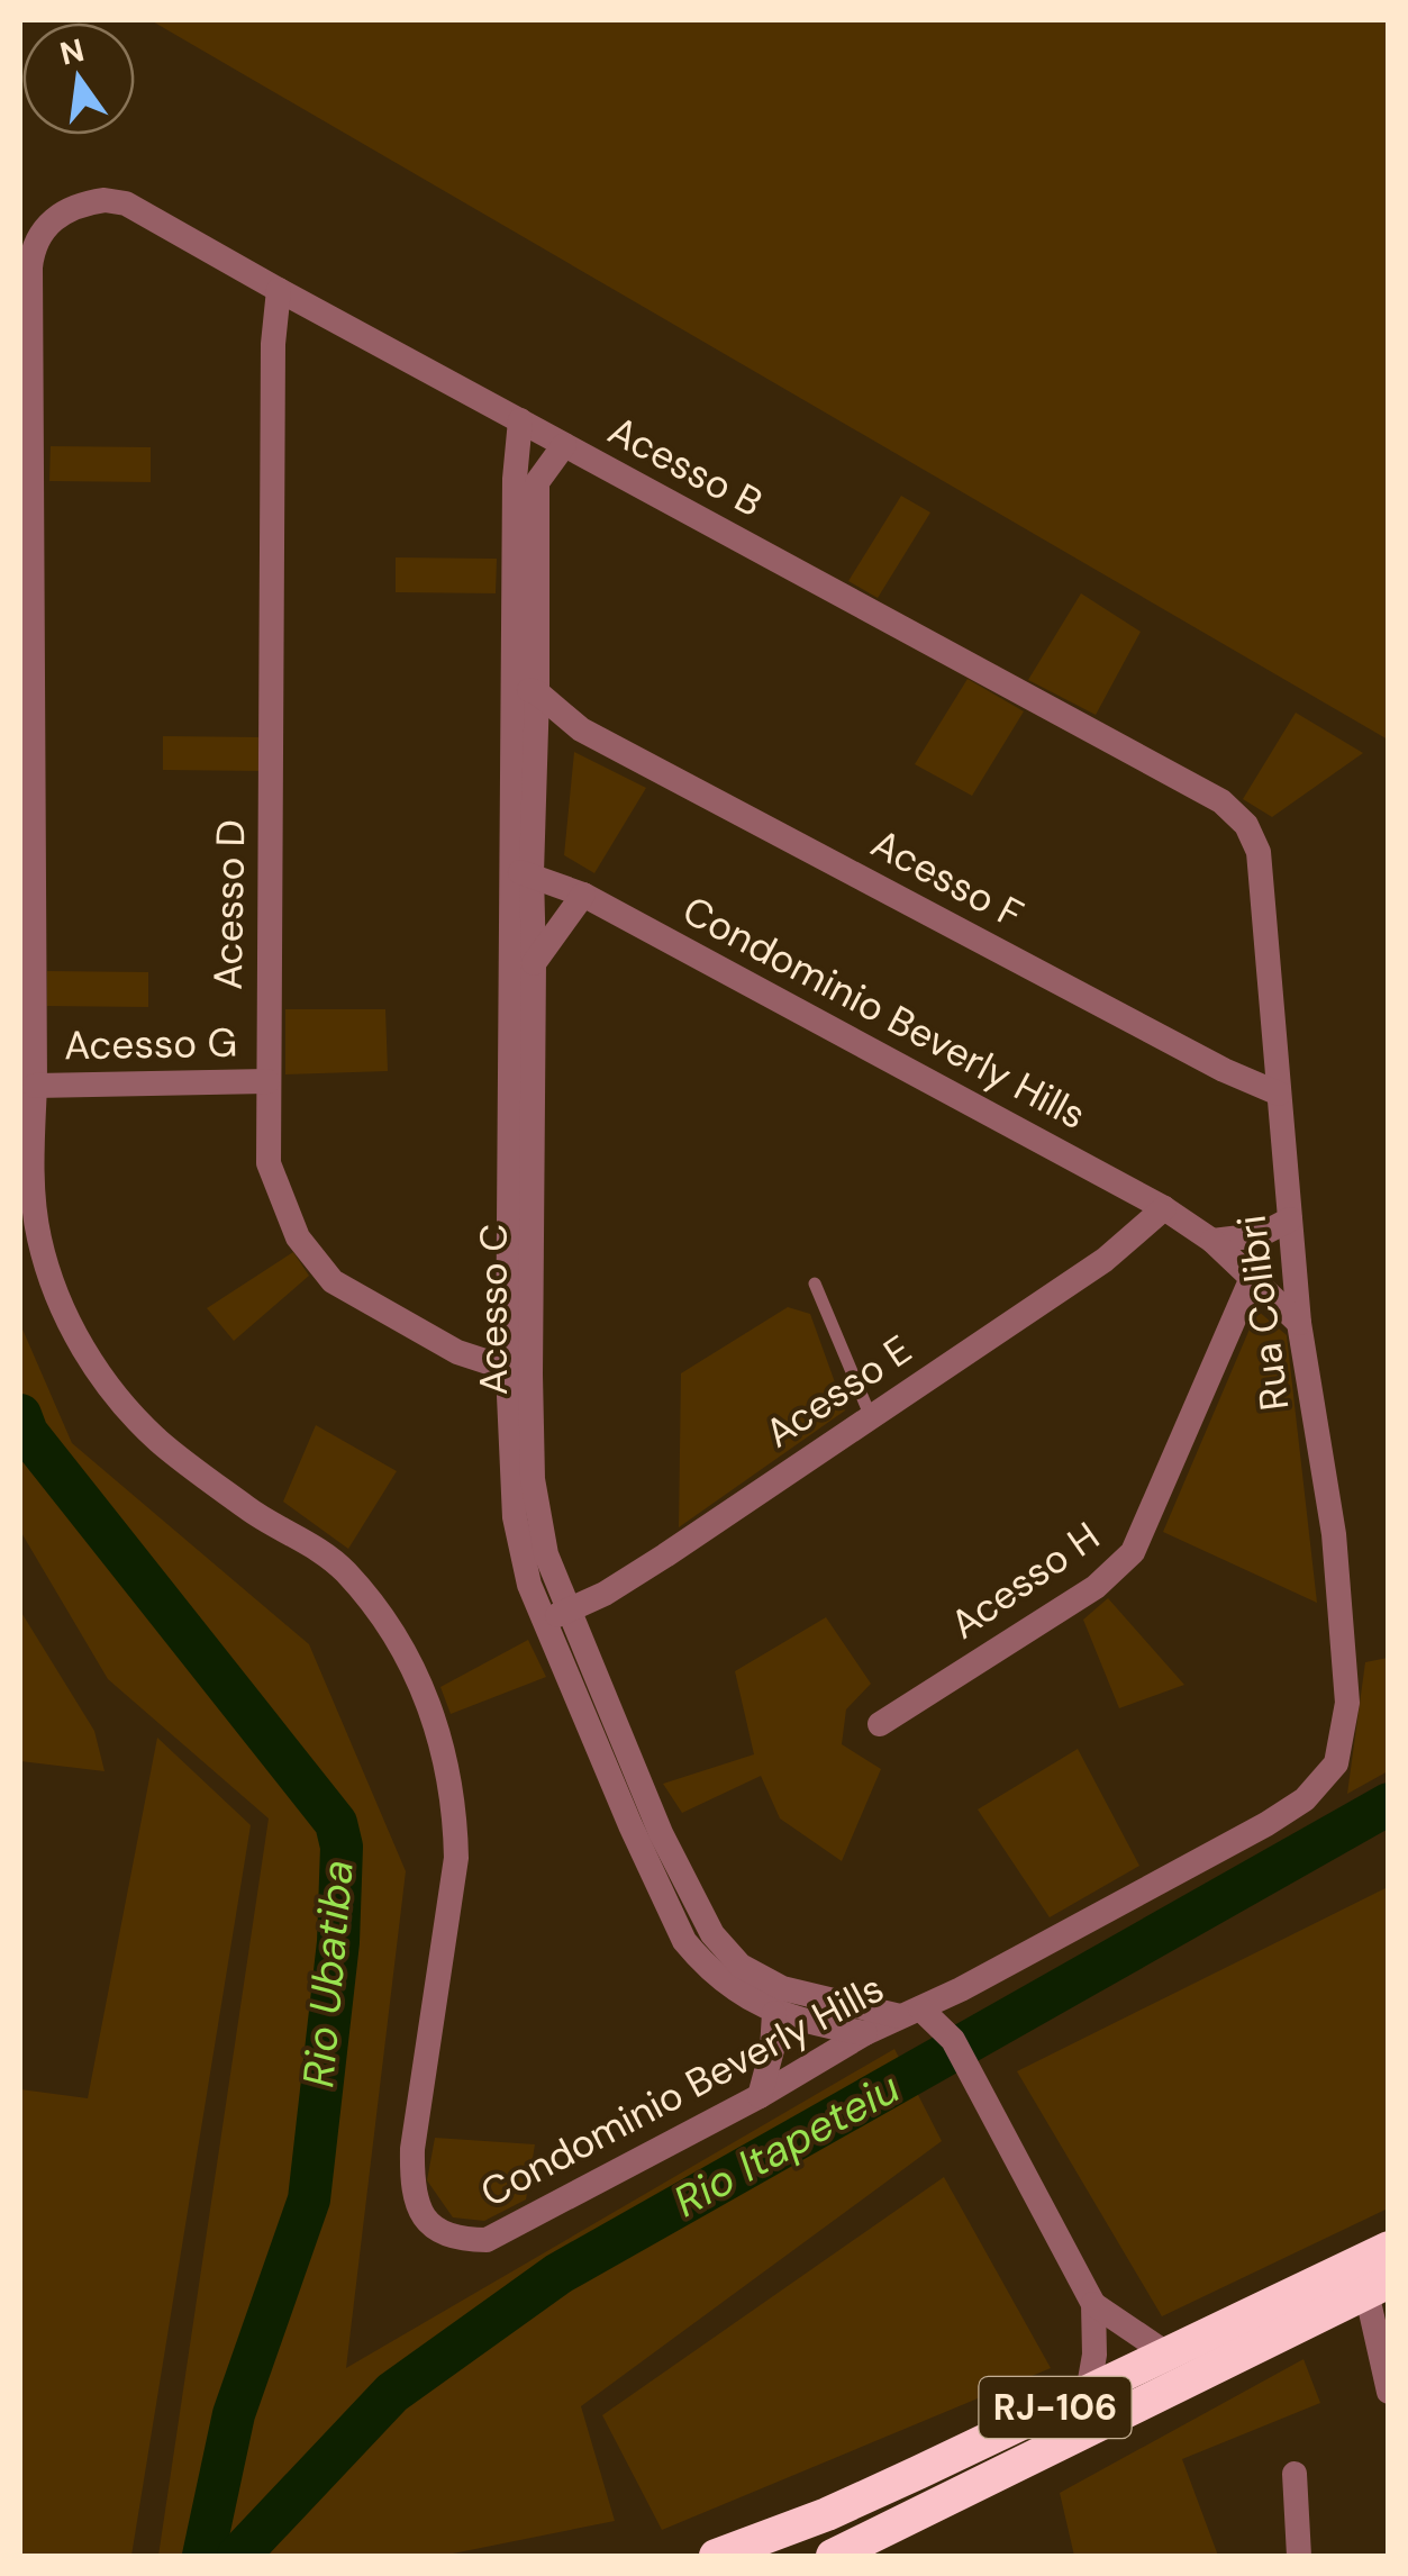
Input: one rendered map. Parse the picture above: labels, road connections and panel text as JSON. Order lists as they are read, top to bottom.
{
  "streets": {
    "highway": ["RJ-106"],
    "street": [
      "Acesso B",
      "Acesso F",
      "Acesso D",
      "Condominio Beverly Hills",
      "Acesso G",
      "Acesso C",
      "Rua Colibri",
      "Acesso E",
      "Acesso H"
    ]
  },
  "crossings": [
    ["Acesso B", "Acesso D"],
    ["Acesso B", "Condominio Beverly Hills"],
    ["Acesso B", "Acesso C"],
    ["Acesso B", "Rua Colibri"],
    ["Acesso F", "Acesso C"],
    ["Acesso F", "Rua Colibri"],
    ["Acesso D", "Acesso G"],
    ["Acesso D", "Acesso C"],
    ["Condominio Beverly Hills", "Acesso G"],
    ["Condominio Beverly Hills", "Acesso C"],
    ["Condominio Beverly Hills", "Rua Colibri"],
    ["Condominio Beverly Hills", "Acesso E"],
    ["Condominio Beverly Hills", "Acesso H"],
    ["Acesso C", "Acesso E"]
  ],
  "water": ["Rio Ubatiba", "Rio Itapeteiu"],
  "north": "top"
}
